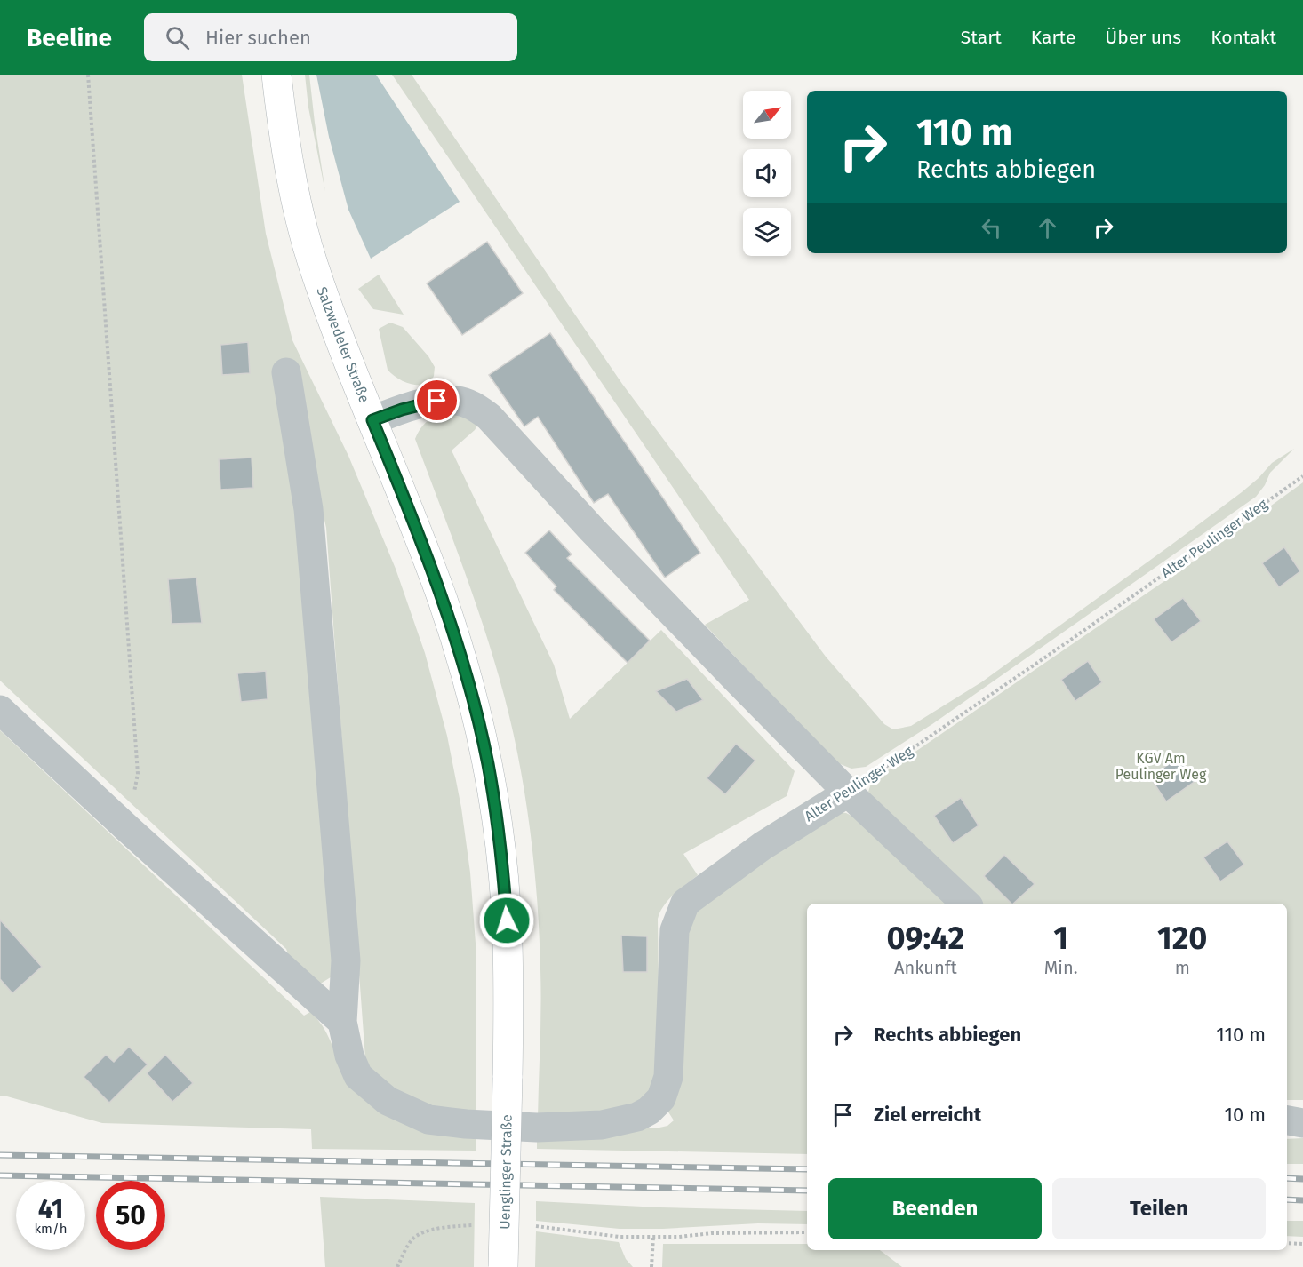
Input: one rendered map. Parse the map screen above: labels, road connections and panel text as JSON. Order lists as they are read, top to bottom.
{
  "streets": {
    "main road": ["Salzwedeler Straße", "Uenglinger Straße"],
    "street": ["Alter Peulinger Weg"]
  },
  "crossings": [
    ["Salzwedeler Straße", "Uenglinger Straße"]
  ],
  "parks": ["KGV Am Peulinger Weg"],
  "north": "top right",
  "page": {
    "header": "Beeline",
    "search": "Hier suchen",
    "nav": [
      "Start",
      "Karte",
      "Über uns",
      "Kontakt"
    ],
    "turn": ["110 m", "Rechts abbiegen"],
    "eta": [
      "09:42",
      "Ankunft",
      "1",
      "Min.",
      "120",
      "m"
    ],
    "list": [
      {
        "name": "Rechts abbiegen",
        "value": "110 m"
      },
      {
        "name": "Ziel erreicht",
        "value": "10 m"
      }
    ],
    "buttons": ["Beenden", "Teilen"],
    "speed": "41 km/h",
    "limit": "50"
  }
}
